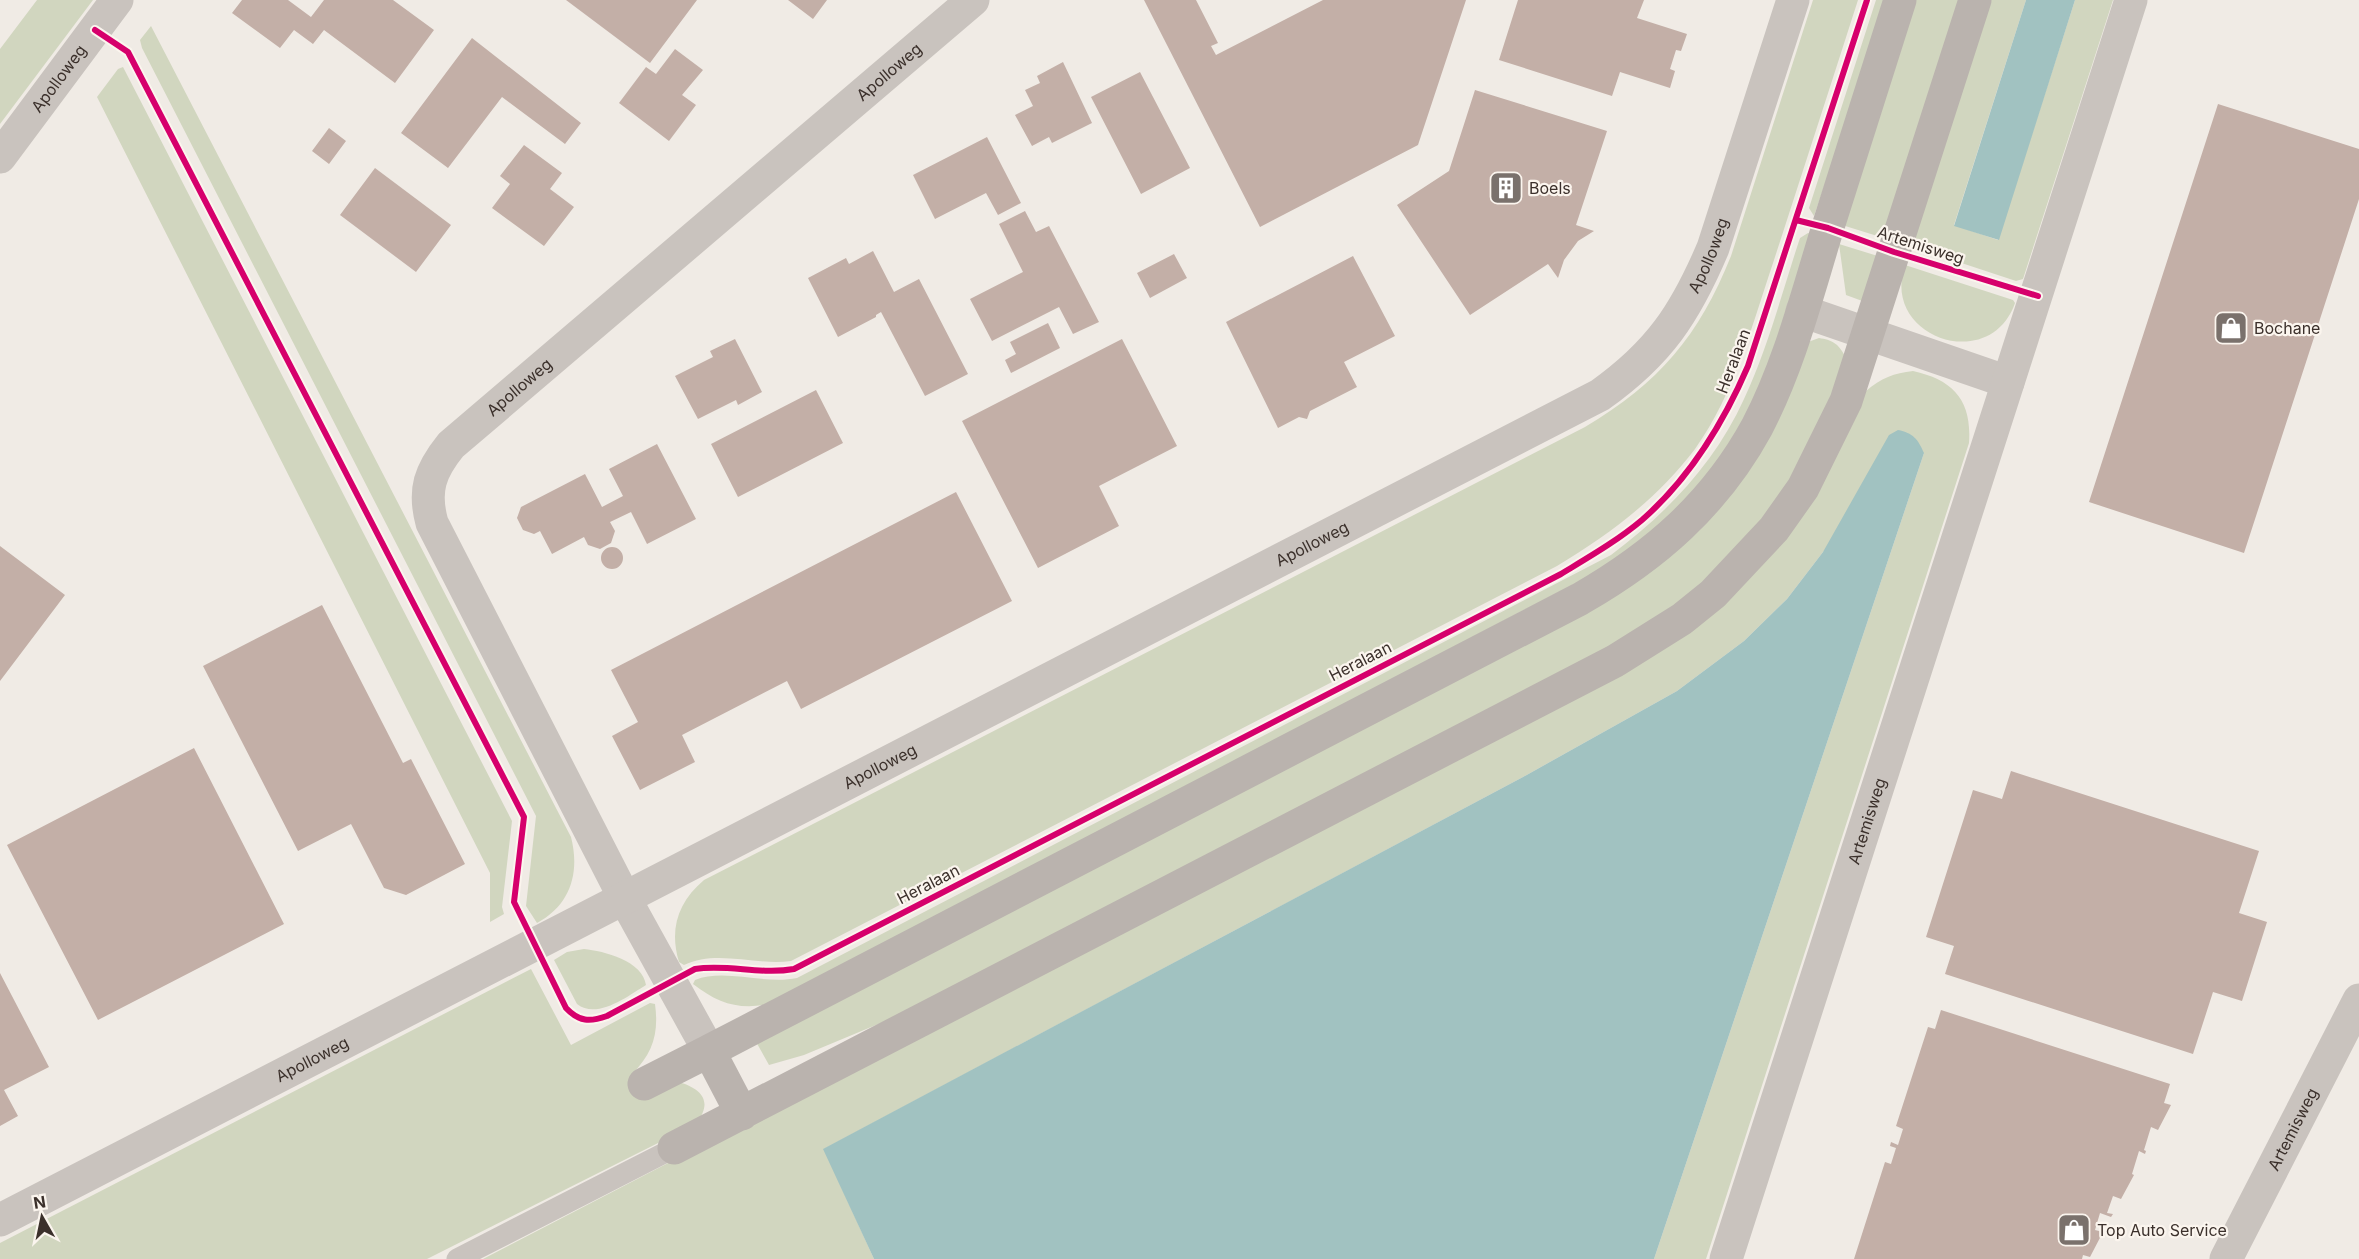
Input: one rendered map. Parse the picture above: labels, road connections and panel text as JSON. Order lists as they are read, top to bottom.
{
  "streets": {
    "street": ["Apolloweg", "Artemisweg"],
    "cycle path": ["Heralaan"]
  },
  "places": {
    "building": ["Boels"],
    "shop": ["Bochane", "Top Auto Service"]
  },
  "north": "top"
}
